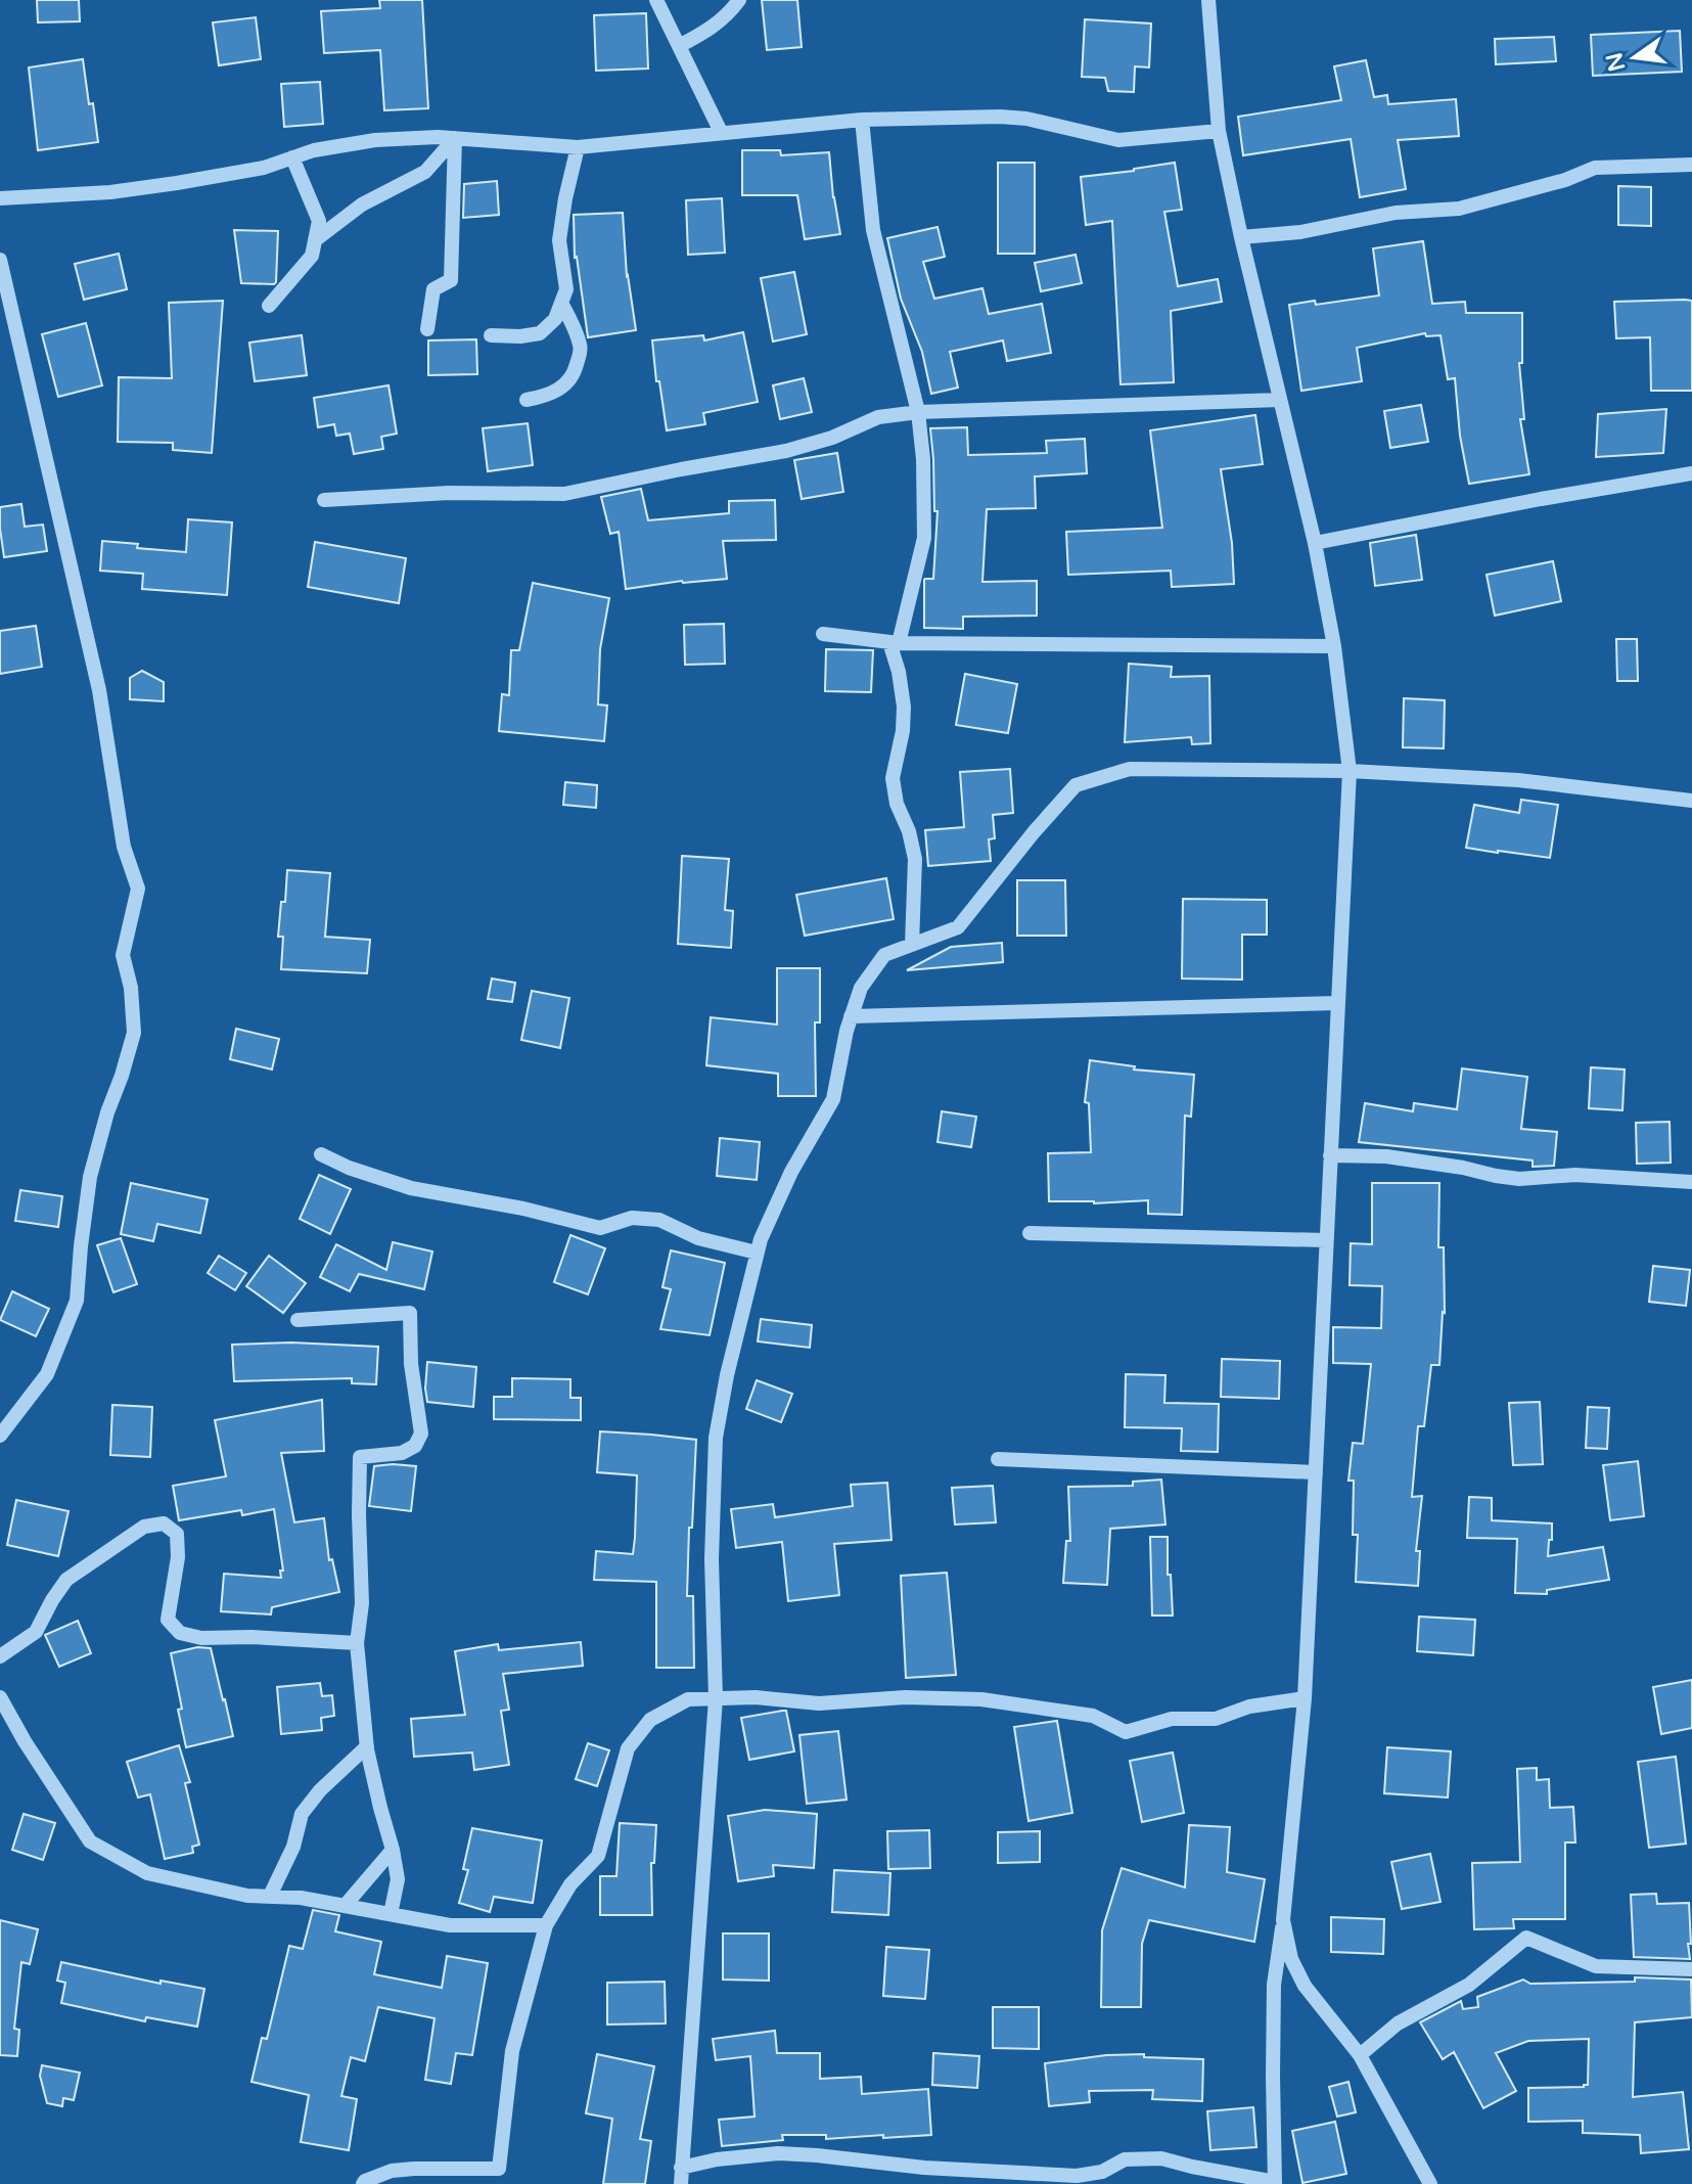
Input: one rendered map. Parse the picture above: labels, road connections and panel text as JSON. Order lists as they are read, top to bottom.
{
  "north": "left"
}
